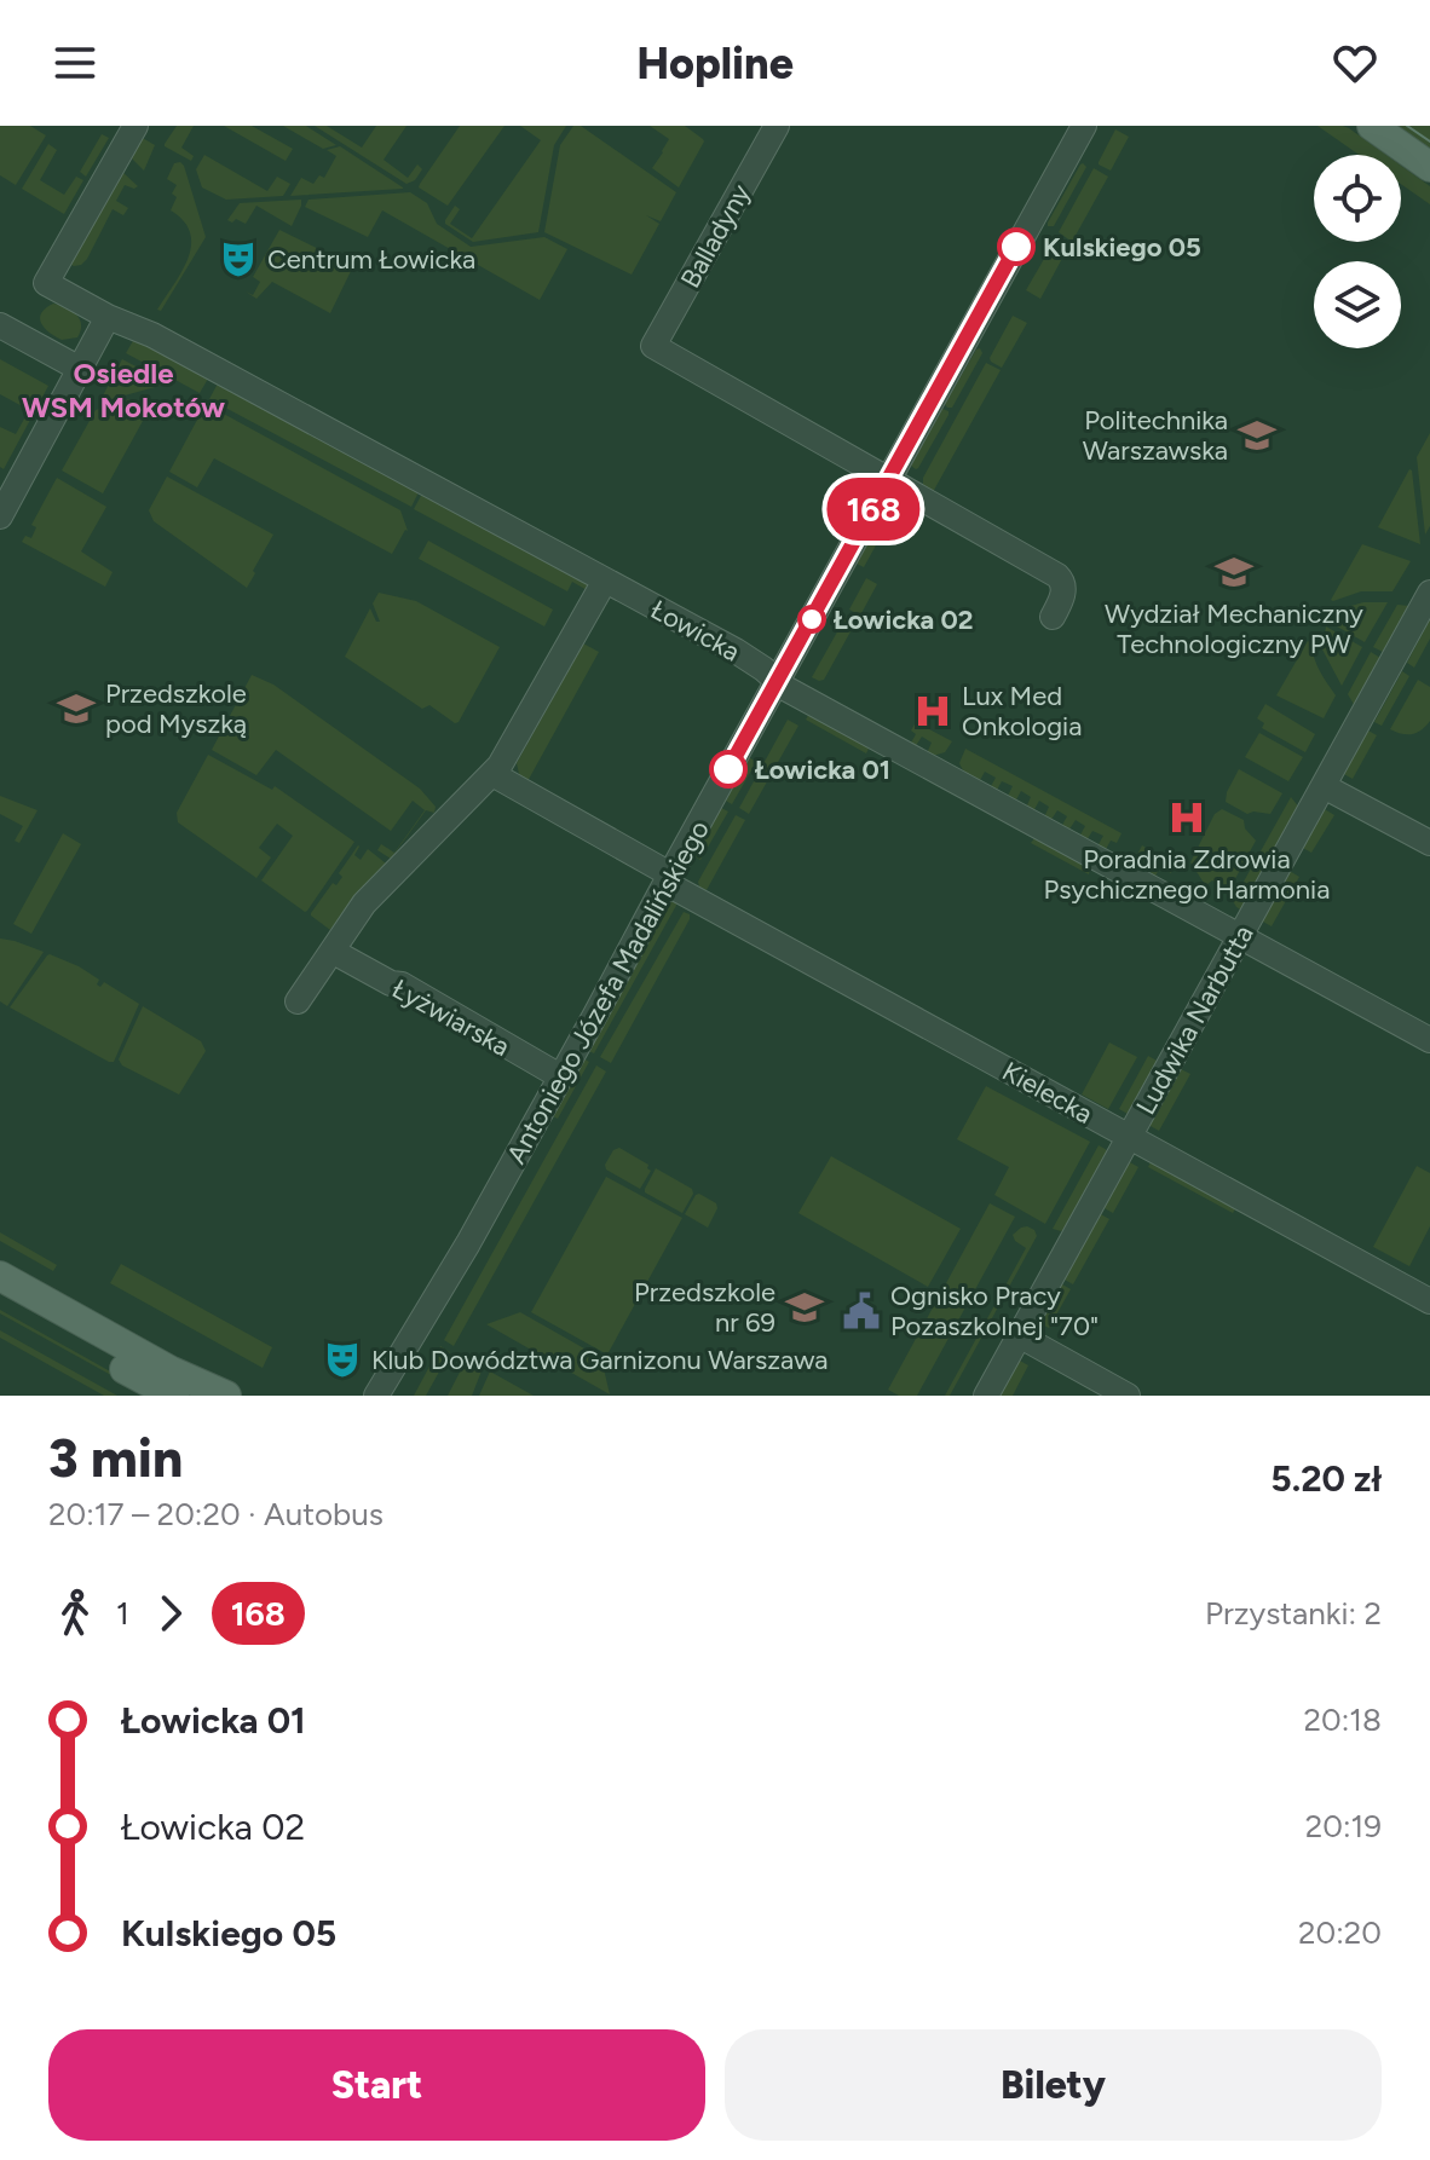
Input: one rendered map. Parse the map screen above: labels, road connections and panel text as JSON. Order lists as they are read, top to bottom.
{
  "streets": {
    "street": [
      "Balladyny",
      "Łowicka",
      "Antoniego Józefa Madalińskiego",
      "Łyżwiarska",
      "Ludwika Narbutta",
      "Kielecka"
    ]
  },
  "crossings": [
    ["Balladyny", "Antoniego Józefa Madalińskiego"],
    ["Łowicka", "Antoniego Józefa Madalińskiego"],
    ["Łowicka", "Ludwika Narbutta"],
    ["Antoniego Józefa Madalińskiego", "Łyżwiarska"],
    ["Antoniego Józefa Madalińskiego", "Kielecka"],
    ["Ludwika Narbutta", "Kielecka"]
  ],
  "districts": ["Osiedle WSM Mokotów"],
  "places": {
    "other": ["Kulskiego 05", "Łowicka 02", "Łowicka 01"],
    "theatre": ["Centrum Łowicka", "Klub Dowództwa Garnizonu Warszawa"],
    "school or university": [
      "Politechnika Warszawska",
      "Wydział Mechaniczny Technologiczny PW",
      "Przedszkole pod Myszką",
      "Przedszkole nr 69"
    ],
    "hospital": ["Lux Med Onkologia", "Poradnia Zdrowia Psychicznego Harmonia"],
    "public building": ["Ognisko Pracy Pozaszkolnej \"70\""]
  },
  "lines": ["bus line 168"],
  "page": {
    "header": "Hopline",
    "on_map": "168",
    "heading": ["3 min", "20:17 – 20:20 · Autobus", "5.20 zł"],
    "legs": ["1", "168", "Przystanki: 2"],
    "list": [
      {
        "name": "Łowicka 01",
        "value": "20:18"
      },
      {
        "name": "Łowicka 02",
        "value": "20:19"
      },
      {
        "name": "Kulskiego 05",
        "value": "20:20"
      }
    ],
    "buttons": ["Start", "Bilety"]
  }
}
